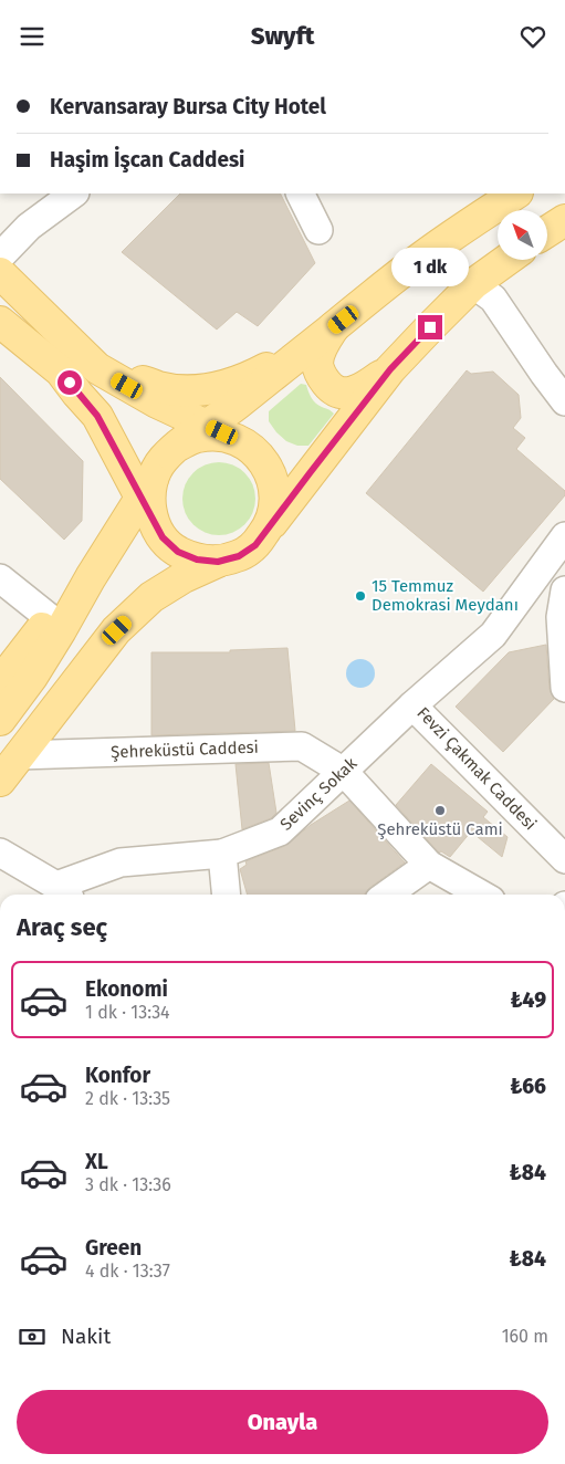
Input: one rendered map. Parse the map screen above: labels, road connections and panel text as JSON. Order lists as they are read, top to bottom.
{
  "streets": {
    "street": ["Şehreküstü Caddesi", "Fevzi Çakmak Caddesi", "Sevinç Sokak"]
  },
  "crossings": [
    ["Şehreküstü Caddesi", "Sevinç Sokak"],
    ["Fevzi Çakmak Caddesi", "Sevinç Sokak"]
  ],
  "places": ["15 Temmuz Demokrasi Meydanı", "Şehreküstü Cami"],
  "north": "top left",
  "page": {
    "header": "Swyft",
    "banner": ["Kervansaray Bursa City Hotel", "Haşim İşcan Caddesi"],
    "bubble": "1 dk",
    "heading": "Araç seç",
    "list": [
      {
        "name": "Ekonomi",
        "note": "1 dk · 13:34",
        "value": "₺49"
      },
      {
        "name": "Konfor",
        "note": "2 dk · 13:35",
        "value": "₺66"
      },
      {
        "name": "XL",
        "note": "3 dk · 13:36",
        "value": "₺84"
      },
      {
        "name": "Green",
        "note": "4 dk · 13:37",
        "value": "₺84"
      }
    ],
    "pay": ["Nakit", "160 m"],
    "buttons": "Onayla"
  }
}
